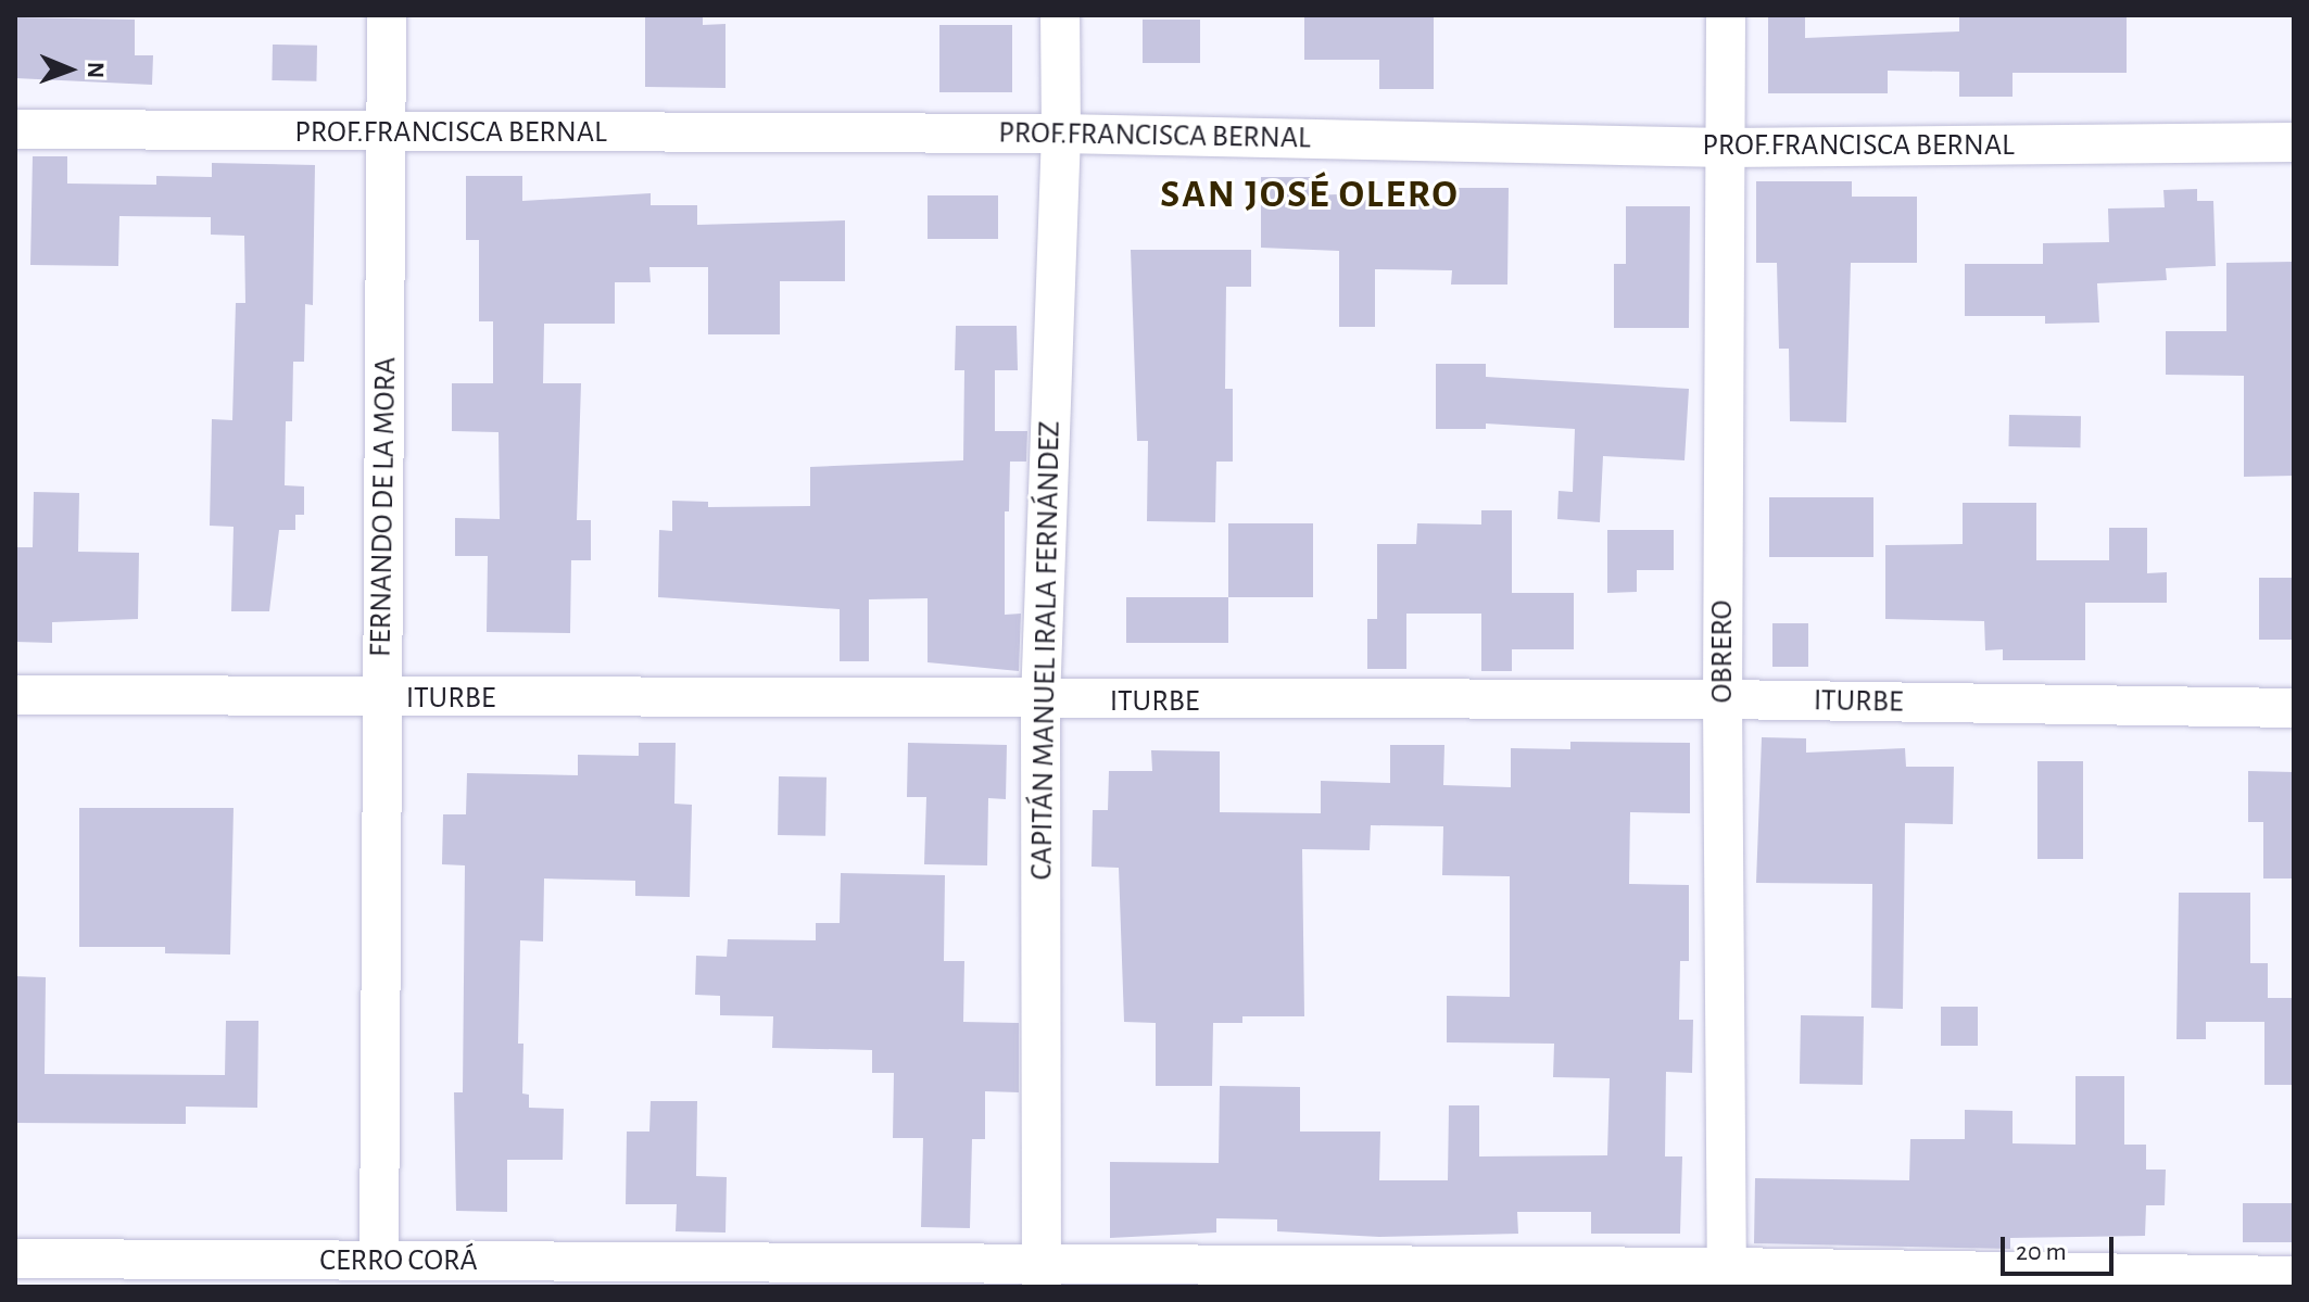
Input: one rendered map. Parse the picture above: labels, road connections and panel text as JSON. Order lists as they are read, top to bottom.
{
  "streets": {
    "street": [
      "PROF.FRANCISCA BERNAL",
      "FERNANDO DE LA MORA",
      "CAPITÁN MANUEL IRALA FERNÁNDEZ",
      "OBRERO",
      "ITURBE",
      "CERRO CORÁ"
    ]
  },
  "crossings": [
    ["PROF.FRANCISCA BERNAL", "FERNANDO DE LA MORA"],
    ["PROF.FRANCISCA BERNAL", "CAPITÁN MANUEL IRALA FERNÁNDEZ"],
    ["PROF.FRANCISCA BERNAL", "OBRERO"],
    ["FERNANDO DE LA MORA", "ITURBE"],
    ["FERNANDO DE LA MORA", "CERRO CORÁ"],
    ["CAPITÁN MANUEL IRALA FERNÁNDEZ", "ITURBE"],
    ["CAPITÁN MANUEL IRALA FERNÁNDEZ", "CERRO CORÁ"],
    ["OBRERO", "ITURBE"],
    ["OBRERO", "CERRO CORÁ"]
  ],
  "districts": ["SAN JOSÉ OLERO"],
  "scale_bar": "20 m",
  "north": "right"
}
